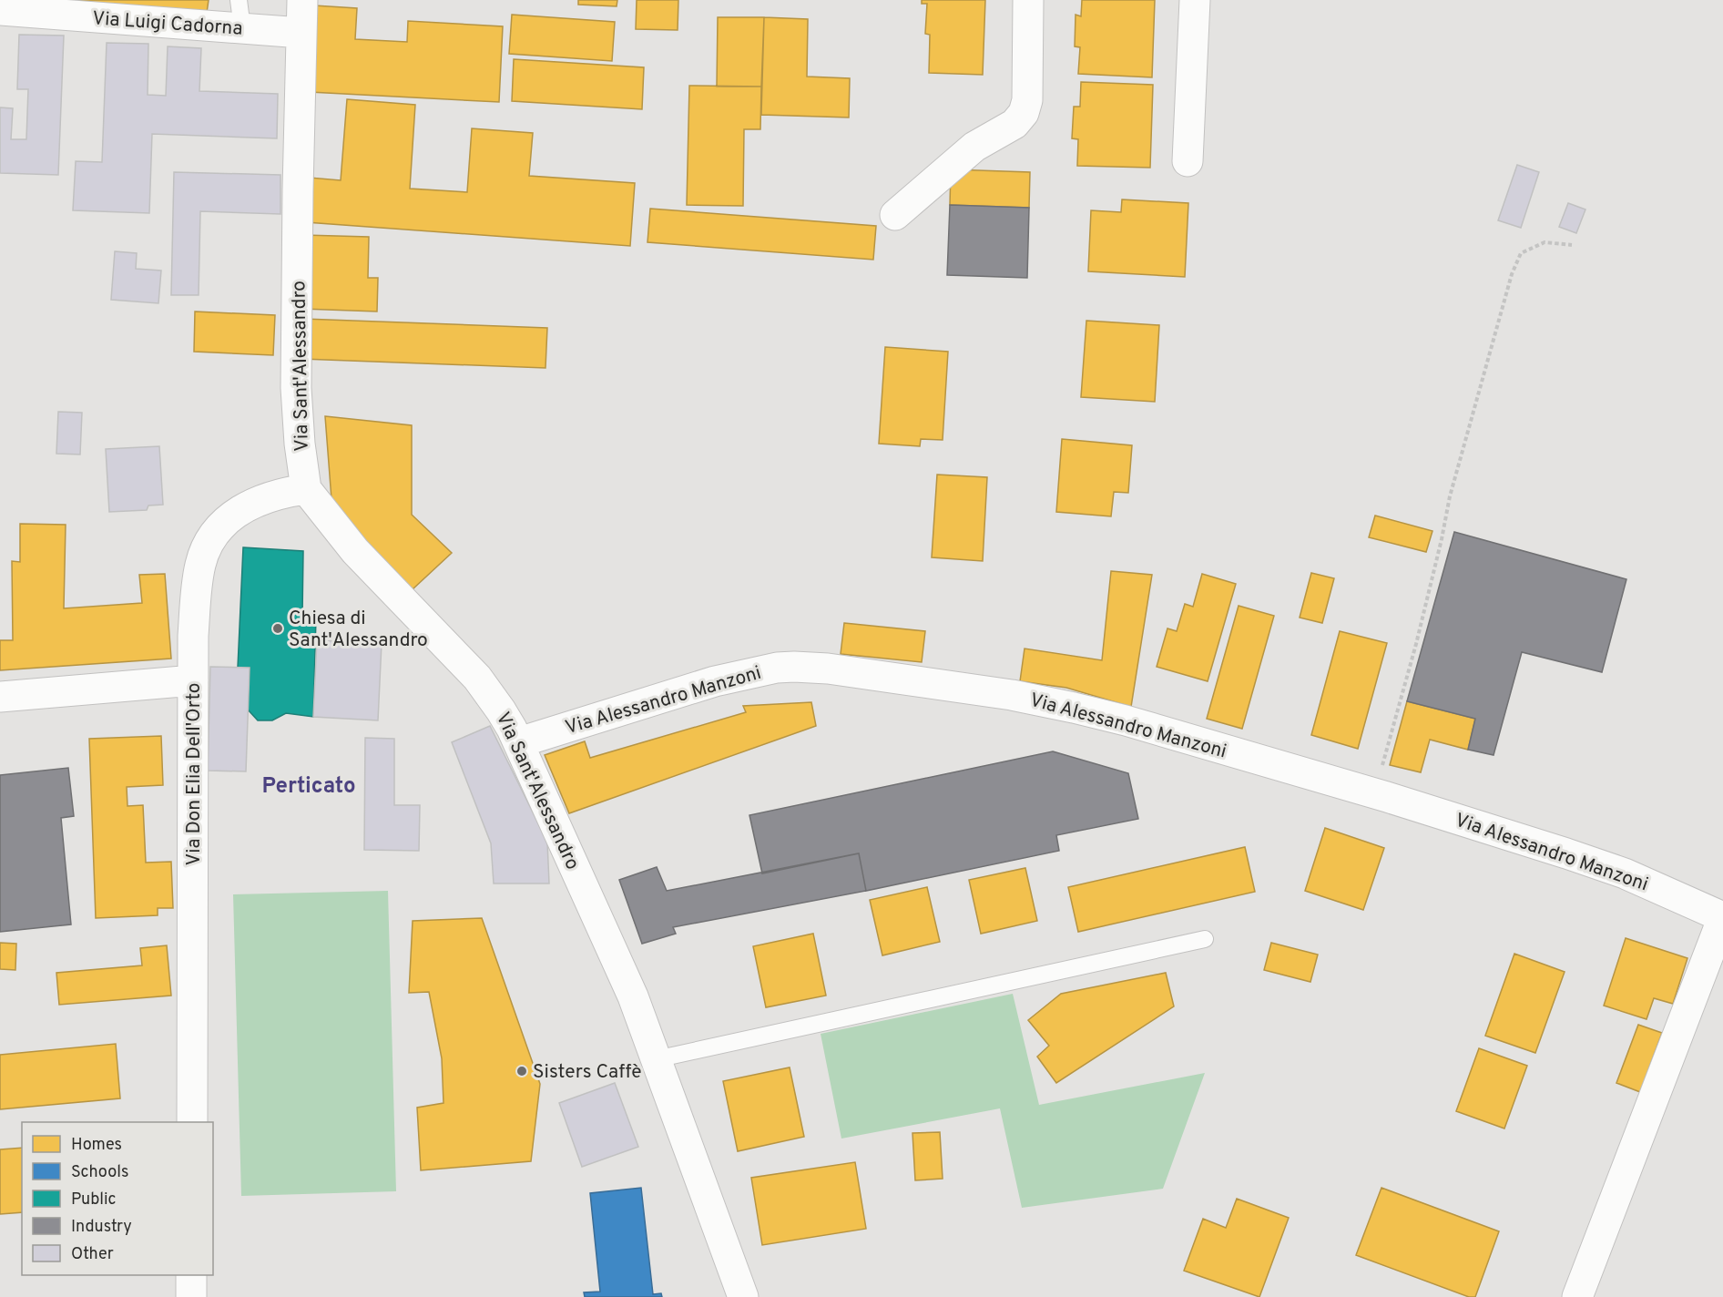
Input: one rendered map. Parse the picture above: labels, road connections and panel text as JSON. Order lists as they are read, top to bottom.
{
  "streets": {
    "street": [
      "Via Luigi Cadorna",
      "Via Sant'Alessandro",
      "Via Alessandro Manzoni",
      "Via Don Elia Dell'Orto"
    ]
  },
  "crossings": [
    ["Via Luigi Cadorna", "Via Sant'Alessandro"],
    ["Via Sant'Alessandro", "Via Alessandro Manzoni"],
    ["Via Sant'Alessandro", "Via Don Elia Dell'Orto"]
  ],
  "districts": ["Perticato"],
  "places": ["Chiesa di Sant'Alessandro", "Sisters Caffè"],
  "legend": [
    "Homes",
    "Schools",
    "Public",
    "Industry",
    "Other"
  ]
}
